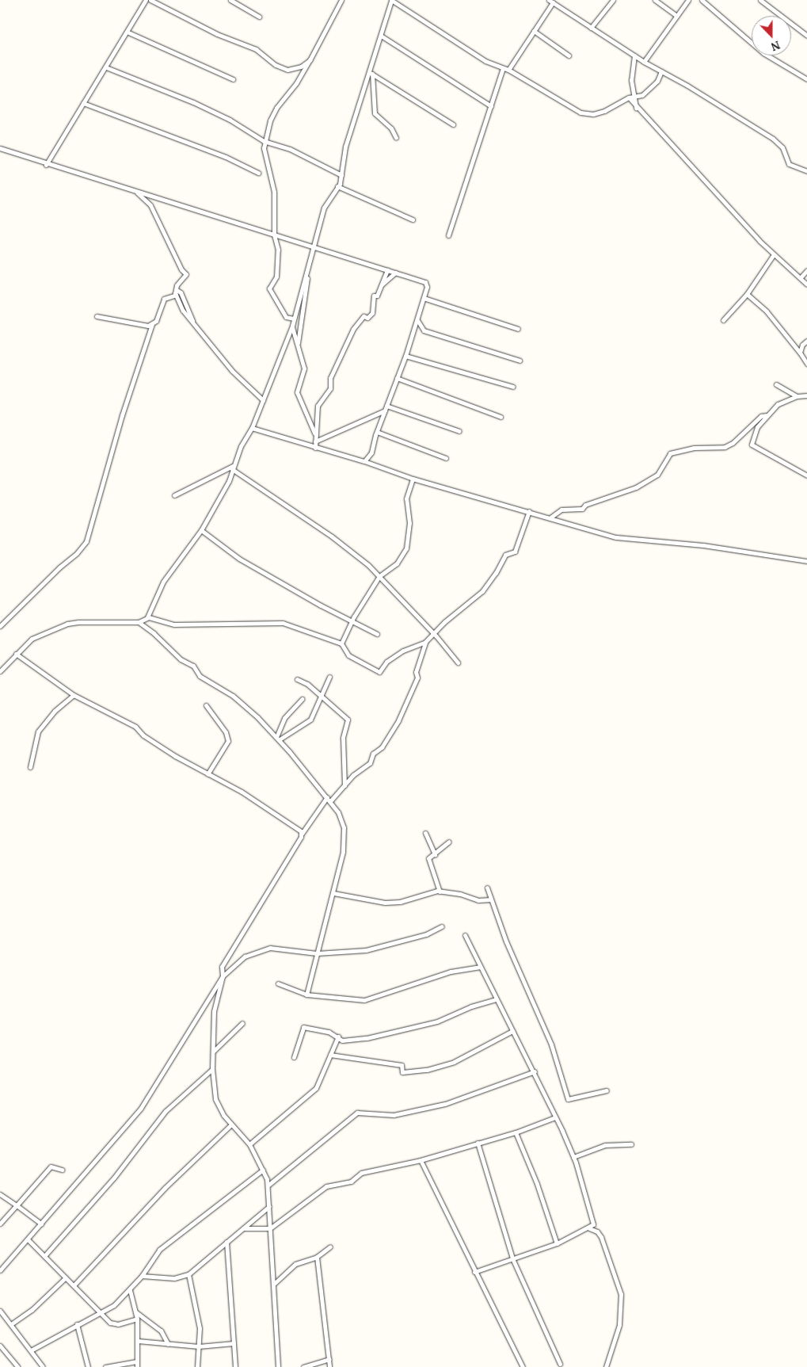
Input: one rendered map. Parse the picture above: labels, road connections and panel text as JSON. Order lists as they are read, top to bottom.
{
  "north": "bottom"
}
